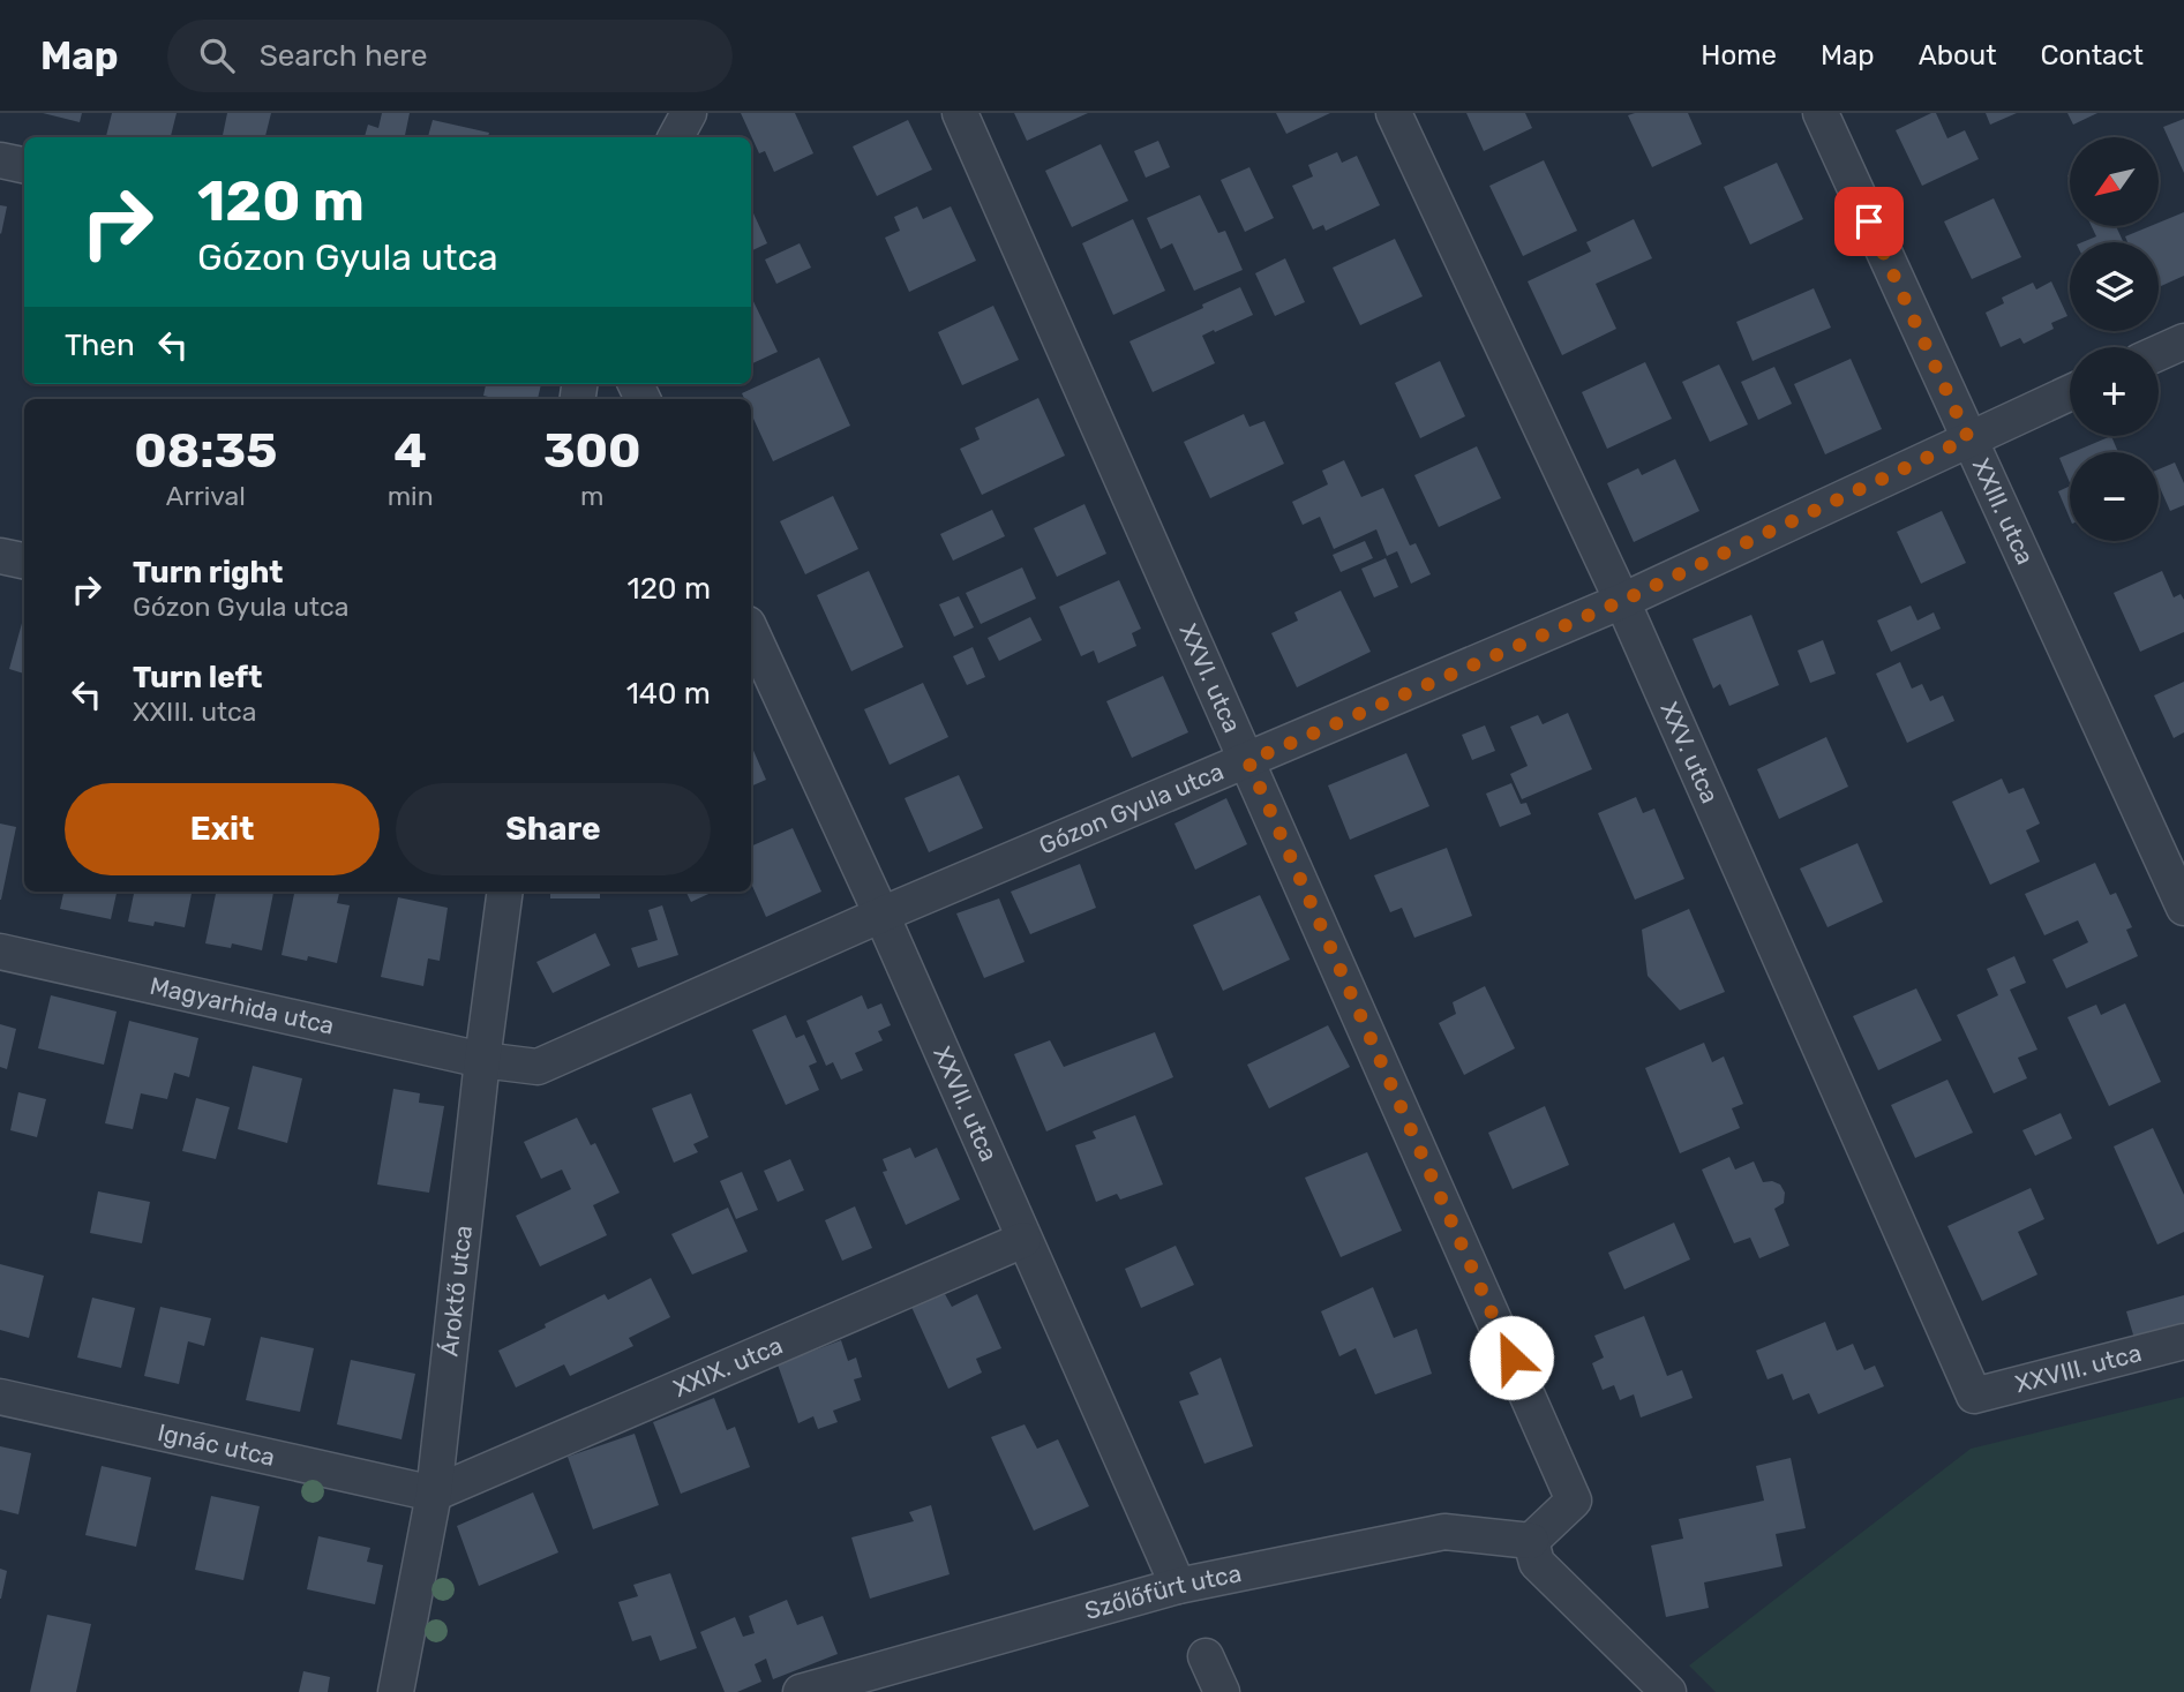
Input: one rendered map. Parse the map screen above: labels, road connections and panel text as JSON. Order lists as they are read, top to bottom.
{
  "streets": {
    "street": [
      "XXIII. utca",
      "XXVI. utca",
      "XXV. utca",
      "Gózon Gyula utca",
      "Magyarhida utca",
      "XXVII. utca",
      "Ároktő utca",
      "XXIX. utca",
      "XXVIII. utca",
      "Ignác utca",
      "Szőlőfürt utca"
    ]
  },
  "crossings": [
    ["XXIII. utca", "Gózon Gyula utca"],
    ["XXVI. utca", "Gózon Gyula utca"],
    ["XXVI. utca", "Szőlőfürt utca"],
    ["XXV. utca", "Gózon Gyula utca"],
    ["XXV. utca", "XXVIII. utca"],
    ["Gózon Gyula utca", "Magyarhida utca"],
    ["Gózon Gyula utca", "XXVII. utca"],
    ["Gózon Gyula utca", "Ároktő utca"],
    ["Magyarhida utca", "Ároktő utca"],
    ["XXVII. utca", "XXIX. utca"],
    ["XXVII. utca", "Szőlőfürt utca"],
    ["Ároktő utca", "XXIX. utca"],
    ["Ároktő utca", "Ignác utca"],
    ["XXIX. utca", "Ignác utca"]
  ],
  "north": "bottom left",
  "page": {
    "header": "Map",
    "search": "Search here",
    "nav": [
      "Home",
      "Map",
      "About",
      "Contact"
    ],
    "map_buttons": ["+", "−"],
    "turn": ["120 m", "Gózon Gyula utca"],
    "then": "Then",
    "eta": [
      "08:35",
      "Arrival",
      "4",
      "min",
      "300",
      "m"
    ],
    "list": [
      {
        "name": "Turn right",
        "note": "Gózon Gyula utca",
        "value": "120 m"
      },
      {
        "name": "Turn left",
        "note": "XXIII. utca",
        "value": "140 m"
      }
    ],
    "buttons": ["Exit", "Share"]
  }
}
